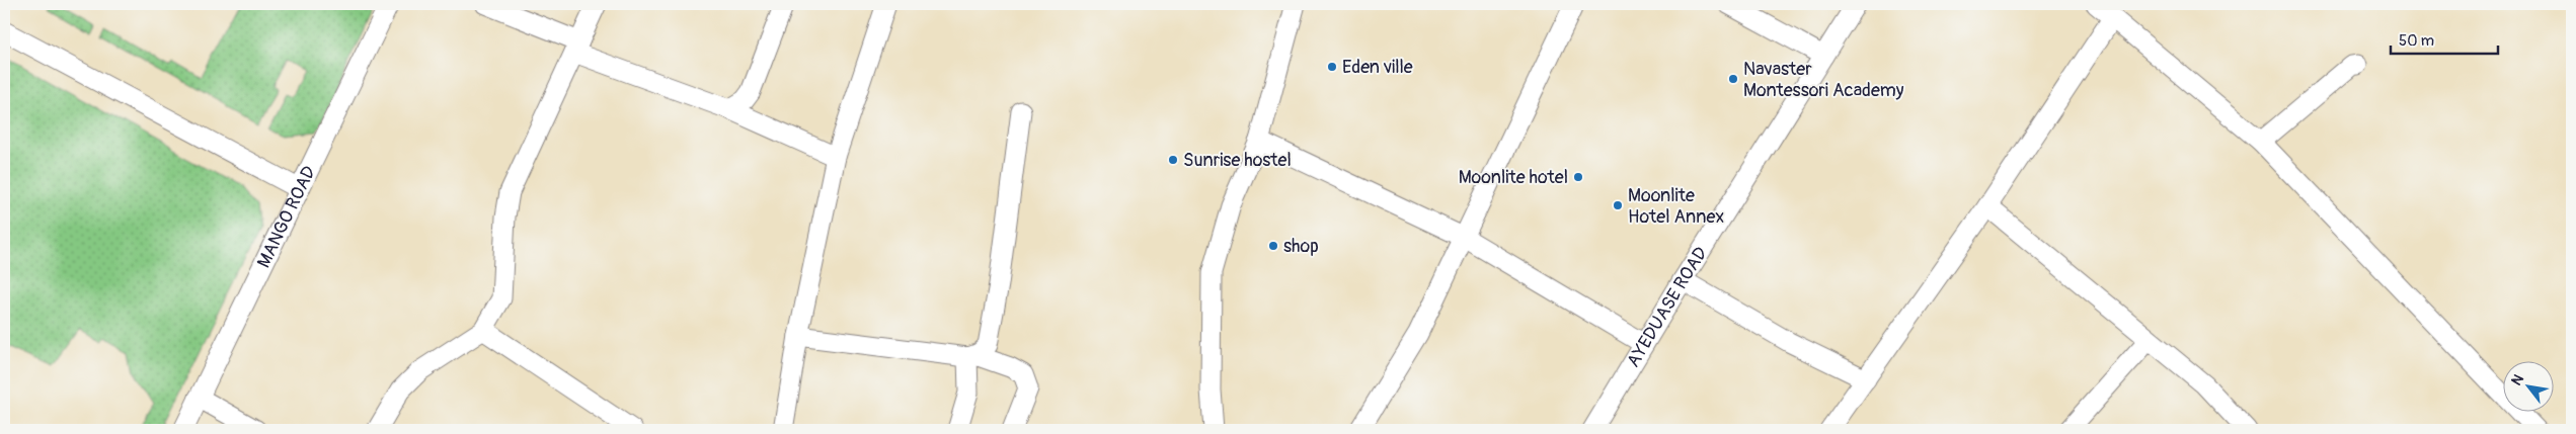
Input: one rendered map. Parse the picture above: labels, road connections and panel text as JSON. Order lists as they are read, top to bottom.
{
  "streets": {
    "street": ["MANGO ROAD", "AYEDUASE ROAD"]
  },
  "places": [
    "Eden ville",
    "Navaster Montessori Academy",
    "Sunrise hostel",
    "Moonlite hotel",
    "Moonlite Hotel Annex",
    "shop"
  ],
  "scale_bar": "50 m",
  "north": "top left"
}
